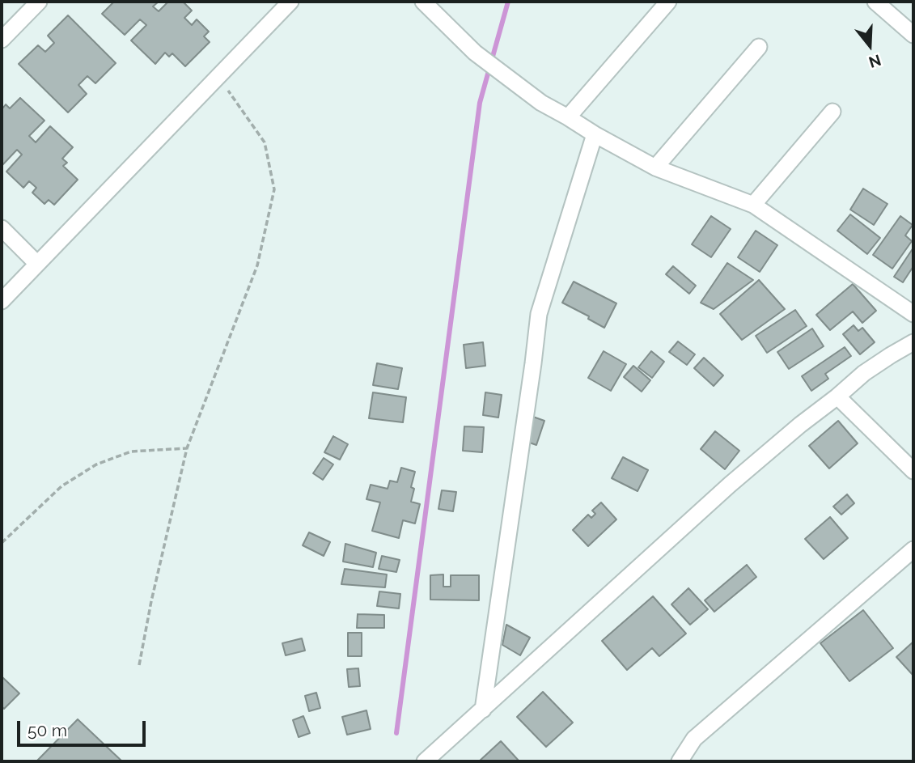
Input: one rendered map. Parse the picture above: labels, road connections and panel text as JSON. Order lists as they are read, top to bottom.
{
  "scale_bar": "50 m",
  "north": "bottom"
}
